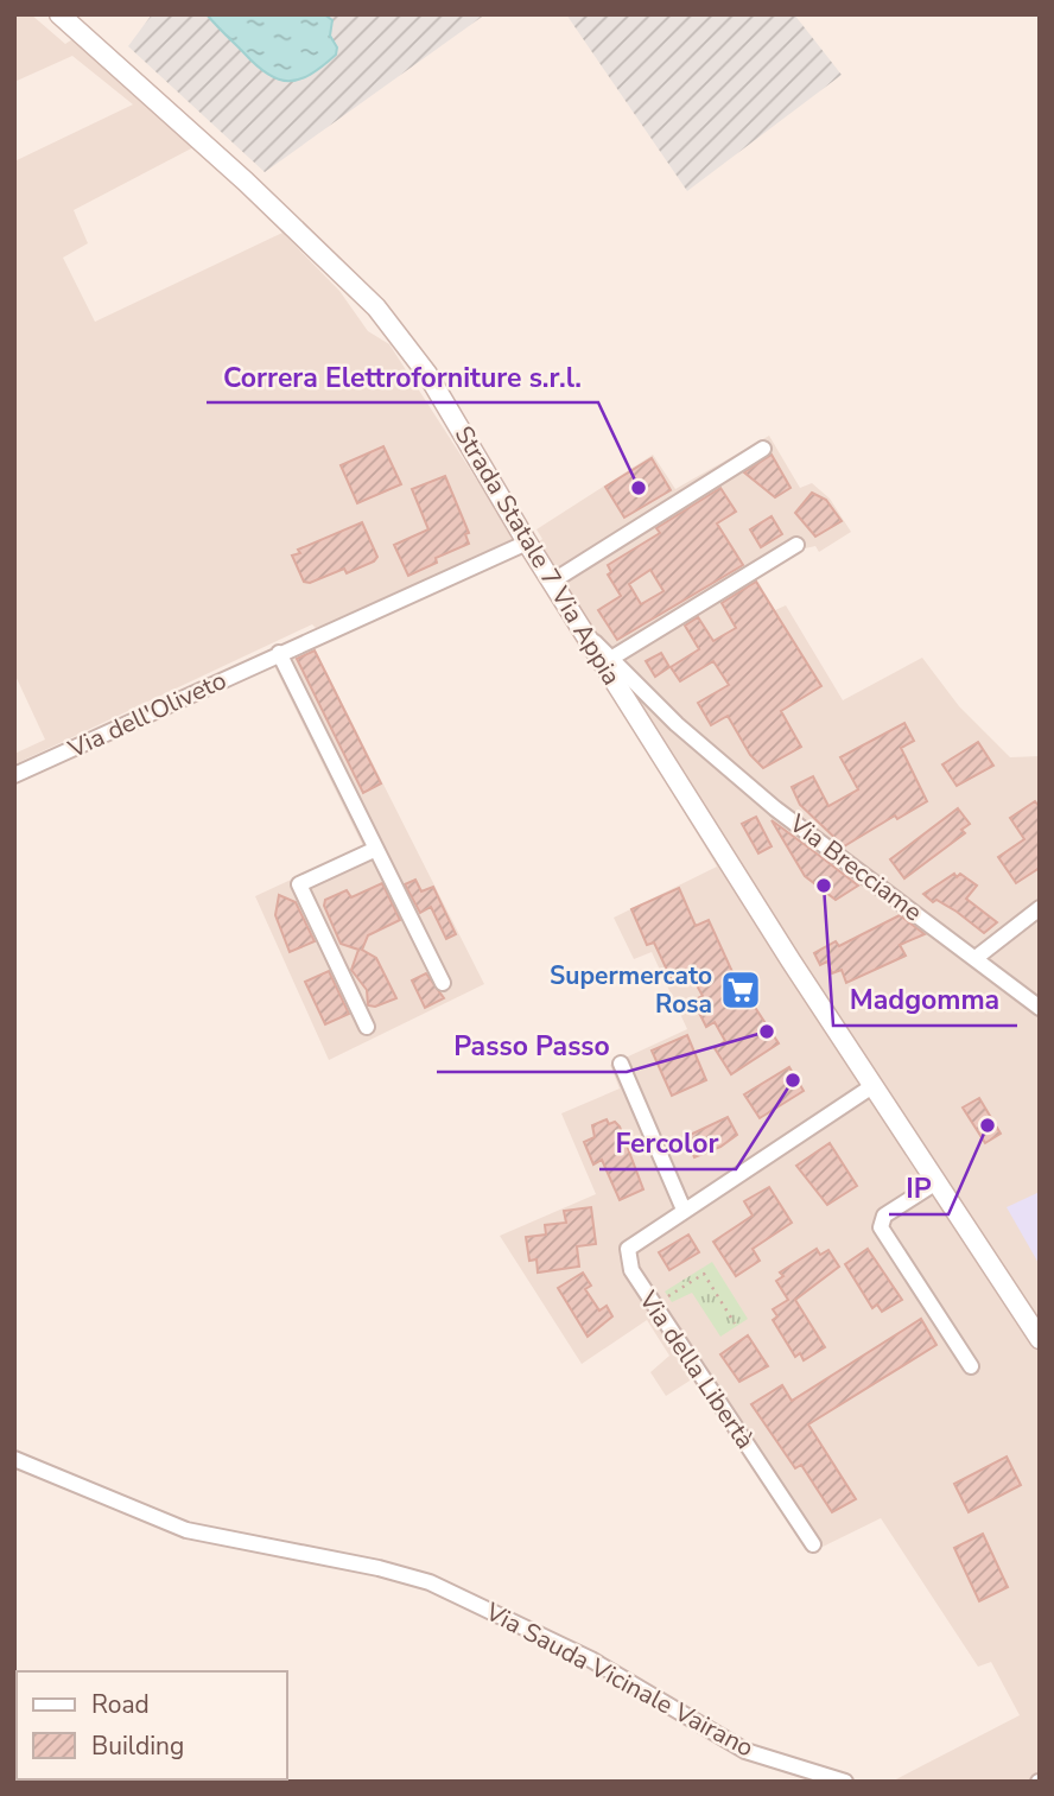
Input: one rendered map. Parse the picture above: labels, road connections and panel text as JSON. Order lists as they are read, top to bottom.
{
  "streets": {
    "main road": ["Strada Statale 7 Via Appia"],
    "street": [
      "Via dell'Oliveto",
      "Via Brecciame",
      "Via della Libertà",
      "Via Sauda Vicinale Vairano"
    ]
  },
  "crossings": [
    ["Strada Statale 7 Via Appia", "Via dell'Oliveto"],
    ["Strada Statale 7 Via Appia", "Via Brecciame"],
    ["Strada Statale 7 Via Appia", "Via della Libertà"]
  ],
  "places": {
    "other": [
      "Correra Elettroforniture s.r.l.",
      "Madgomma",
      "Passo Passo",
      "Fercolor",
      "IP"
    ],
    "supermarket": ["Supermercato Rosa"]
  },
  "legend": ["Road", "Building"]
}
